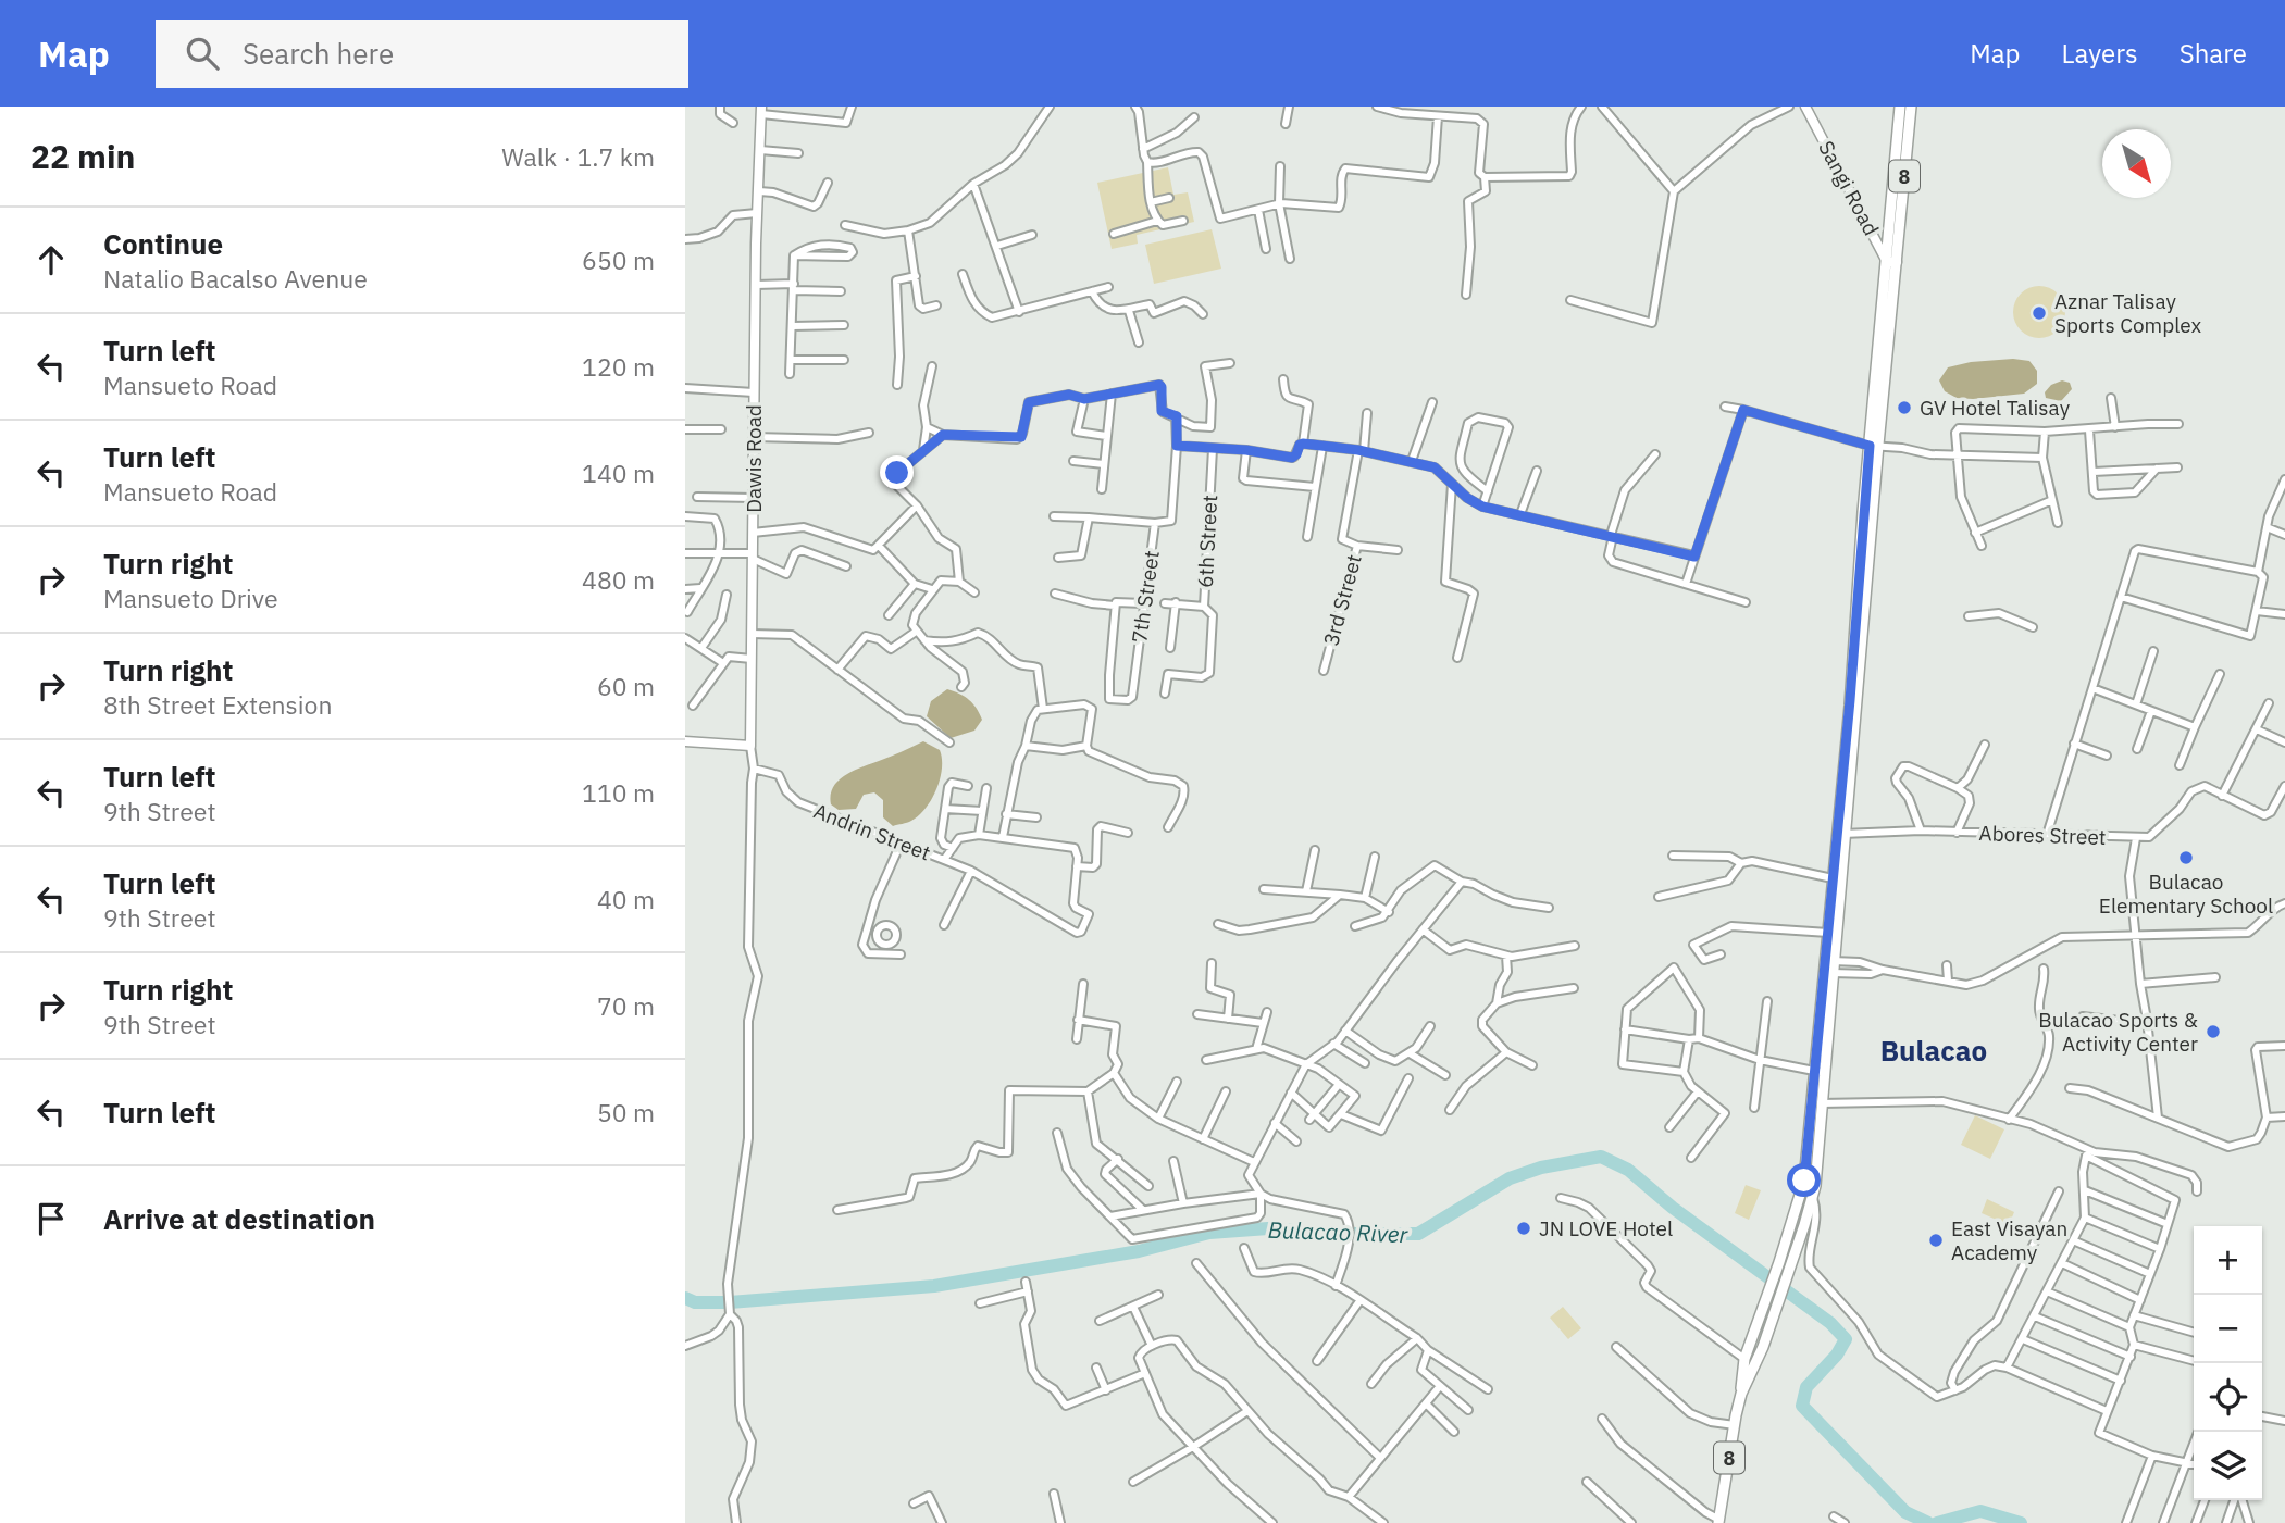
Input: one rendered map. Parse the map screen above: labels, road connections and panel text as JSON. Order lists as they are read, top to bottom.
{
  "streets": {
    "main road": ["8"],
    "street": [
      "Sangi Road",
      "Dawis Road",
      "6th Street",
      "7th Street",
      "3rd Street",
      "Andrin Street",
      "Abores Street"
    ]
  },
  "crossings": [
    ["8", "Sangi Road"],
    ["8", "Abores Street"]
  ],
  "districts": ["Bulacao"],
  "water": ["Bulacao River"],
  "places": [
    "Aznar Talisay Sports Complex",
    "GV Hotel Talisay",
    "Bulacao Elementary School",
    "Bulacao Sports & Activity Center",
    "JN LOVE Hotel",
    "East Visayan Academy"
  ],
  "north": "bottom right",
  "page": {
    "header": "Map",
    "search": "Search here",
    "nav": ["Map", "Layers", "Share"],
    "heading": ["22 min", "Walk · 1.7 km"],
    "list": [
      ["Continue", "Natalio Bacalso Avenue", "650 m"],
      ["Turn left", "Mansueto Road", "120 m"],
      ["Turn left", "Mansueto Road", "140 m"],
      ["Turn right", "Mansueto Drive", "480 m"],
      ["Turn right", "8th Street Extension", "60 m"],
      ["Turn left", "9th Street", "110 m"],
      ["Turn left", "9th Street", "40 m"],
      ["Turn right", "9th Street", "70 m"],
      ["Turn left", "50 m"],
      "Arrive at destination"
    ],
    "map_buttons": ["+", "−"]
  }
}
